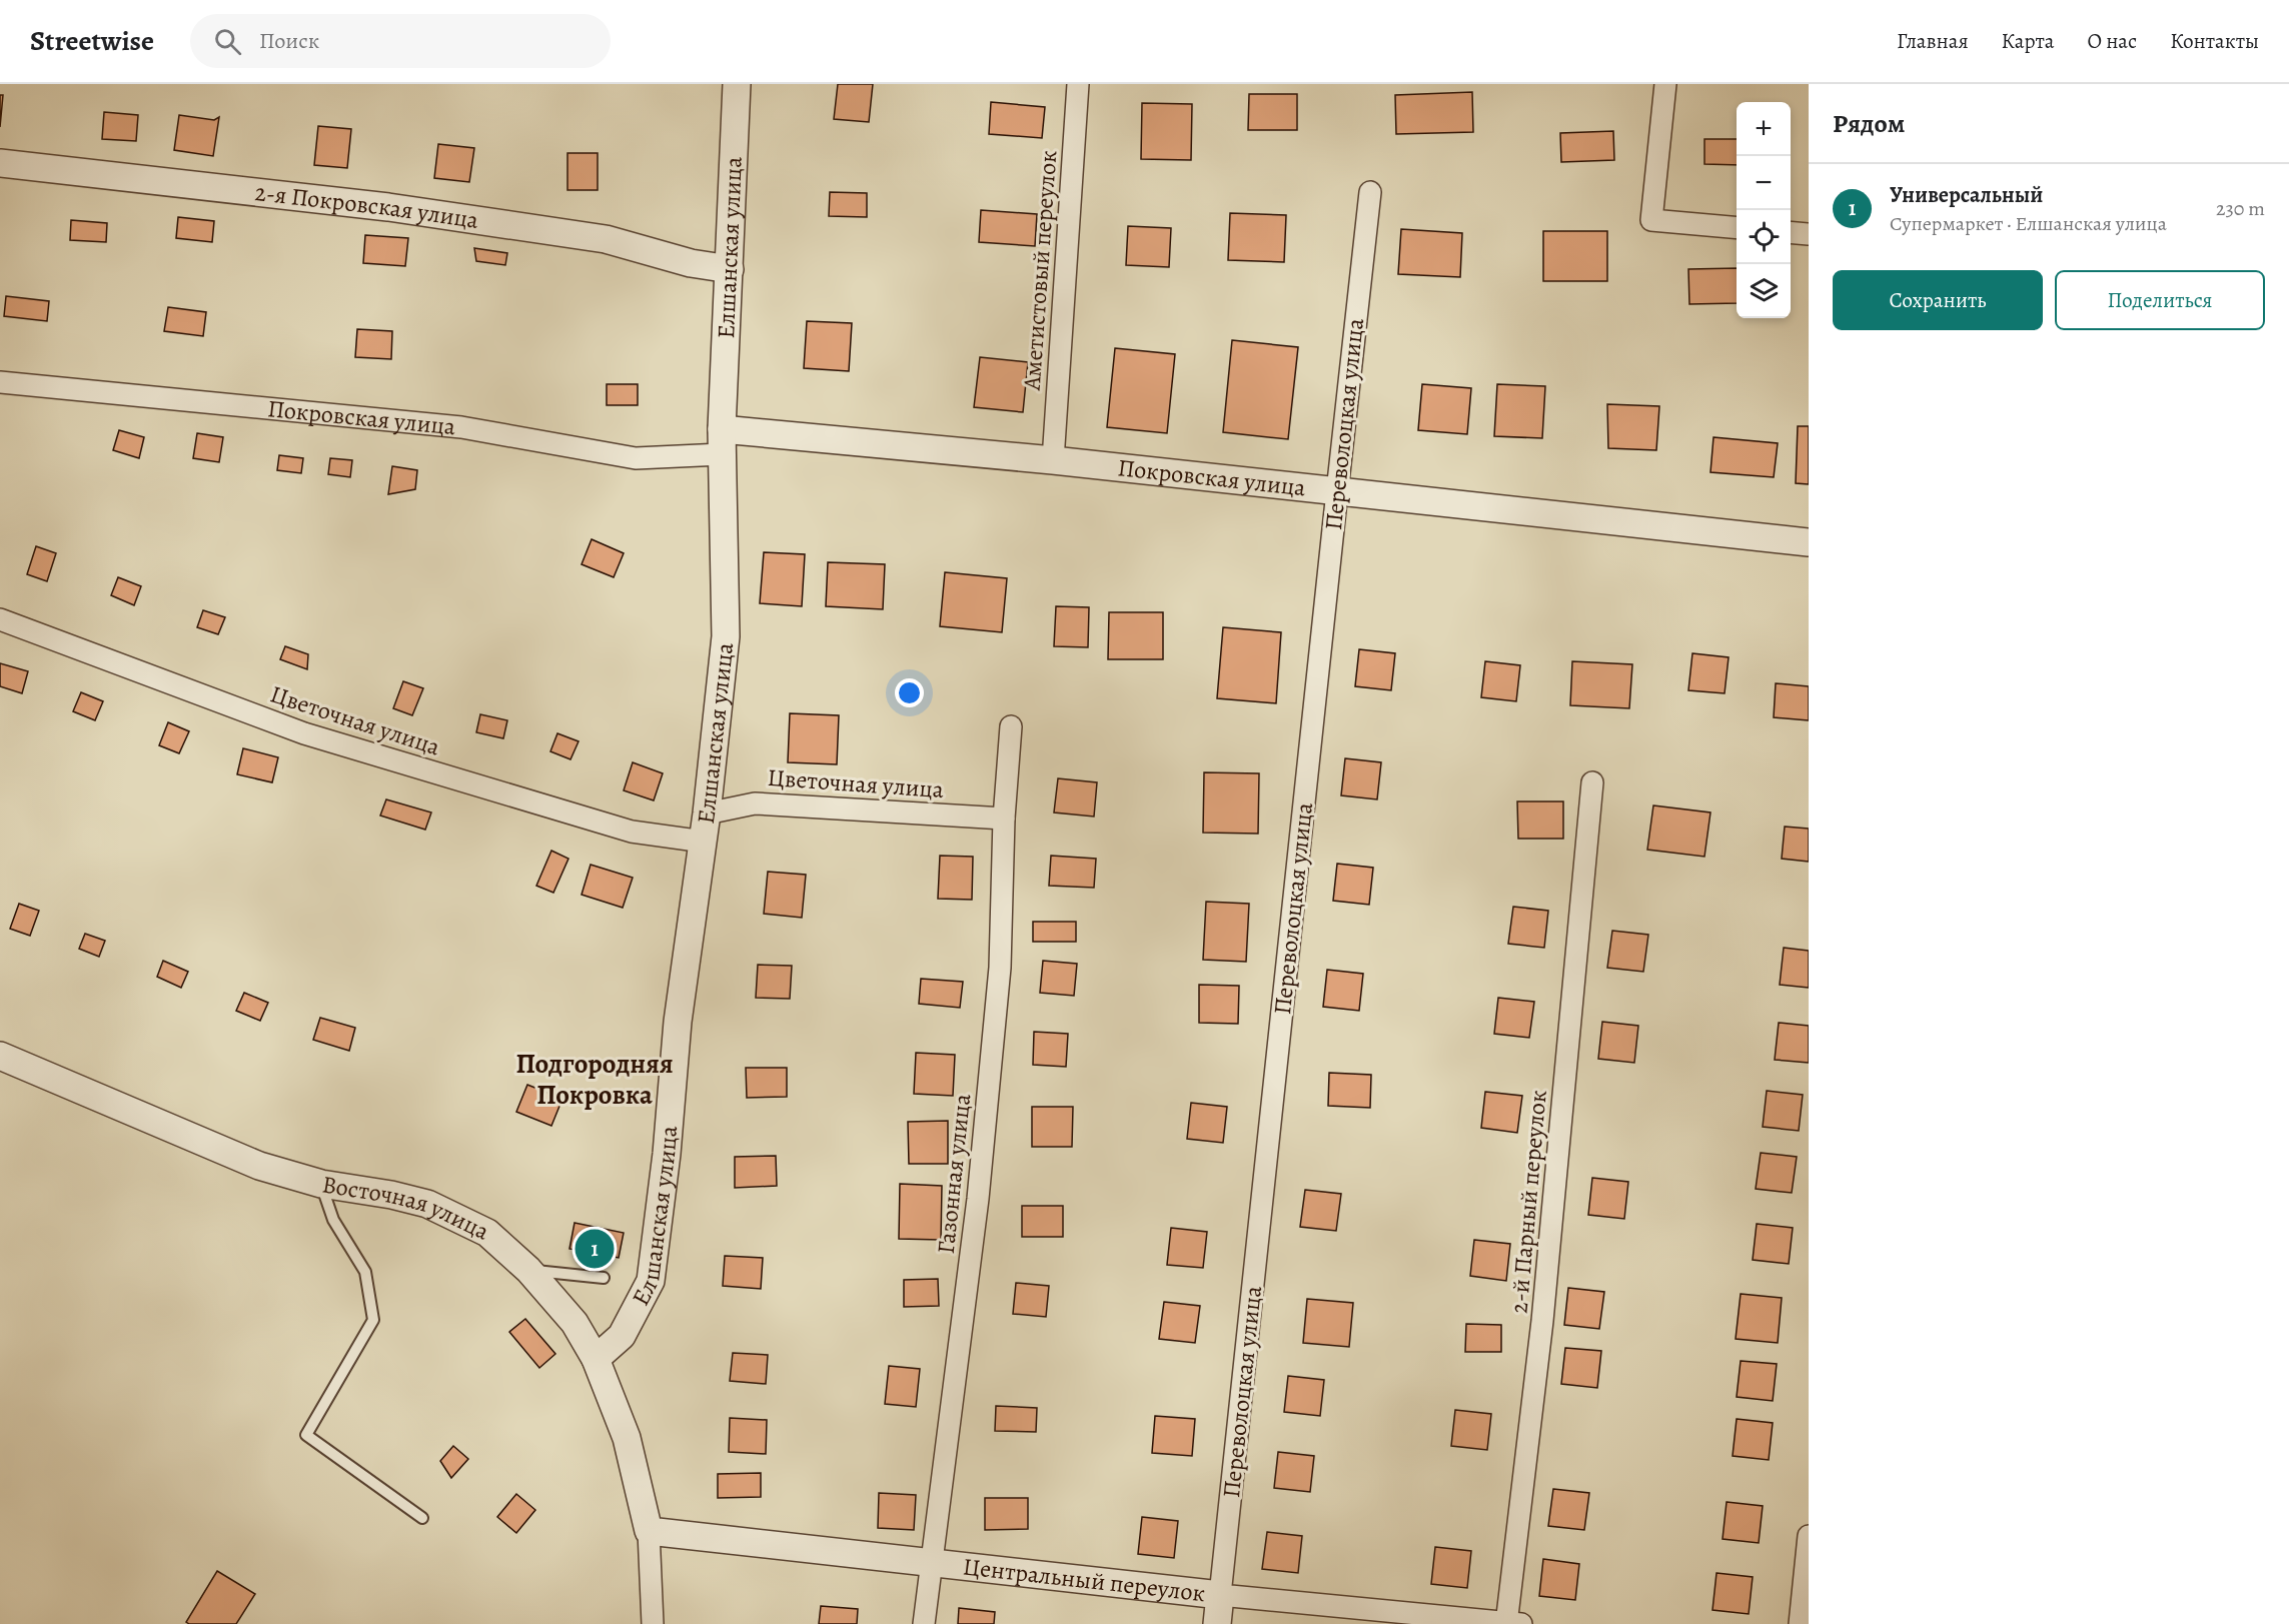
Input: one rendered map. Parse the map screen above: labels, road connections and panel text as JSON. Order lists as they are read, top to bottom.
{
  "streets": {
    "street": [
      "2-я Покровская улица",
      "Елшанская улица",
      "Аметистовый переулок",
      "Покровская улица",
      "Переволоцкая улица",
      "Цветочная улица",
      "Газонная улица",
      "2-й Парный переулок",
      "Восточная улица",
      "Центральный переулок"
    ]
  },
  "crossings": [
    ["2-я Покровская улица", "Елшанская улица"],
    ["Елшанская улица", "Покровская улица"],
    ["Елшанская улица", "Цветочная улица"],
    ["Елшанская улица", "Восточная улица"],
    ["Аметистовый переулок", "Покровская улица"],
    ["Покровская улица", "Переволоцкая улица"],
    ["Переволоцкая улица", "Центральный переулок"],
    ["Цветочная улица", "Газонная улица"],
    ["Газонная улица", "Центральный переулок"],
    ["2-й Парный переулок", "Центральный переулок"],
    ["Восточная улица", "Центральный переулок"]
  ],
  "districts": ["Подгородняя Покровка"],
  "page": {
    "header": "Streetwise",
    "search": "Поиск",
    "nav": [
      "Главная",
      "Карта",
      "О нас",
      "Контакты"
    ],
    "heading": "Рядом",
    "map_buttons": ["+", "−"],
    "list": [
      {
        "mark": "1",
        "name": "Универсальный",
        "note": "Супермаркет · Елшанская улица",
        "value": "230 m"
      }
    ],
    "buttons": ["Сохранить", "Поделиться"],
    "pins": "1"
  }
}
